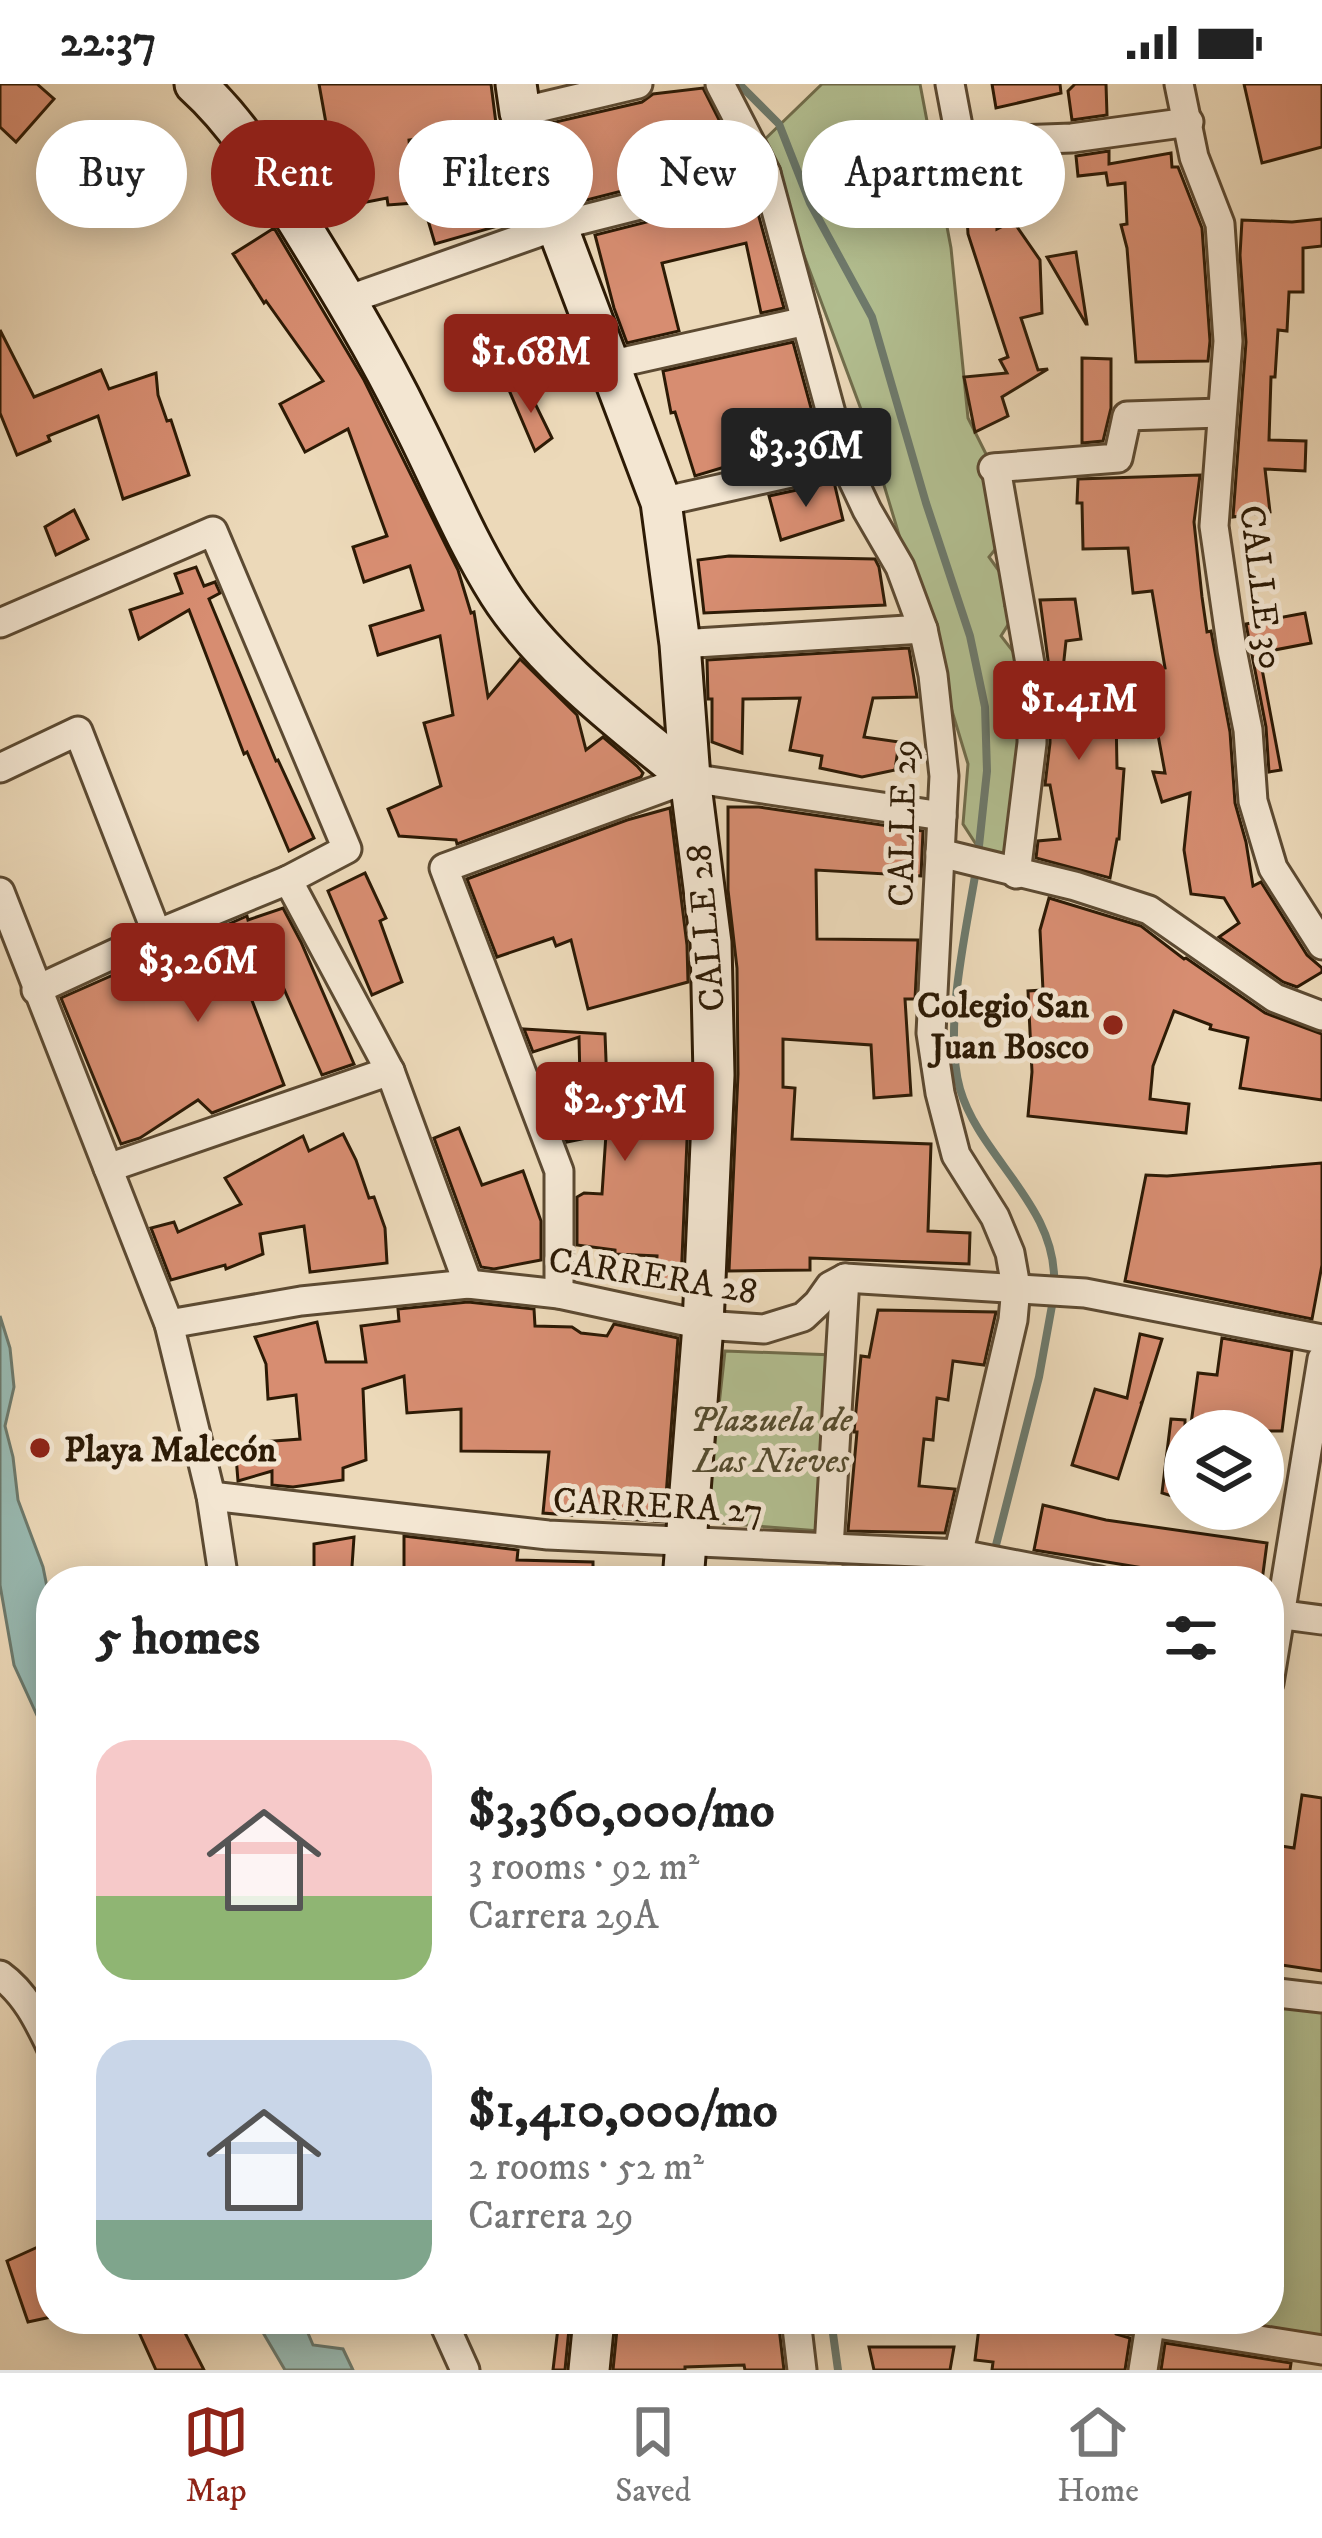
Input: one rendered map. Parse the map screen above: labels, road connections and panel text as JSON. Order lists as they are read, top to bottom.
{
  "streets": {
    "street": [
      "CALLE 30",
      "CALLE 29",
      "CALLE 28",
      "CARRERA 28",
      "CARRERA 27"
    ]
  },
  "crossings": [
    ["CALLE 29", "CARRERA 27"],
    ["CALLE 28", "CARRERA 28"],
    ["CALLE 28", "CARRERA 27"]
  ],
  "parks": ["Plazuela de Las Nieves"],
  "places": ["Colegio San Juan Bosco", "Playa Malecón"],
  "page": {
    "status": "22:37",
    "chip": [
      "Buy",
      "Rent",
      "Filters",
      "New",
      "Apartment"
    ],
    "price": [
      "$1.68M",
      "$3.36M",
      "$1.41M",
      "$3.26M",
      "$2.55M"
    ],
    "heading": "5 homes",
    "list": [
      {
        "name": "$3,360,000/mo",
        "note": "3 rooms · 92 m² · Carrera 29A"
      },
      {
        "name": "$1,410,000/mo",
        "note": "2 rooms · 52 m² · Carrera 29"
      }
    ],
    "tabs": ["Map", "Saved", "Home"]
  }
}
